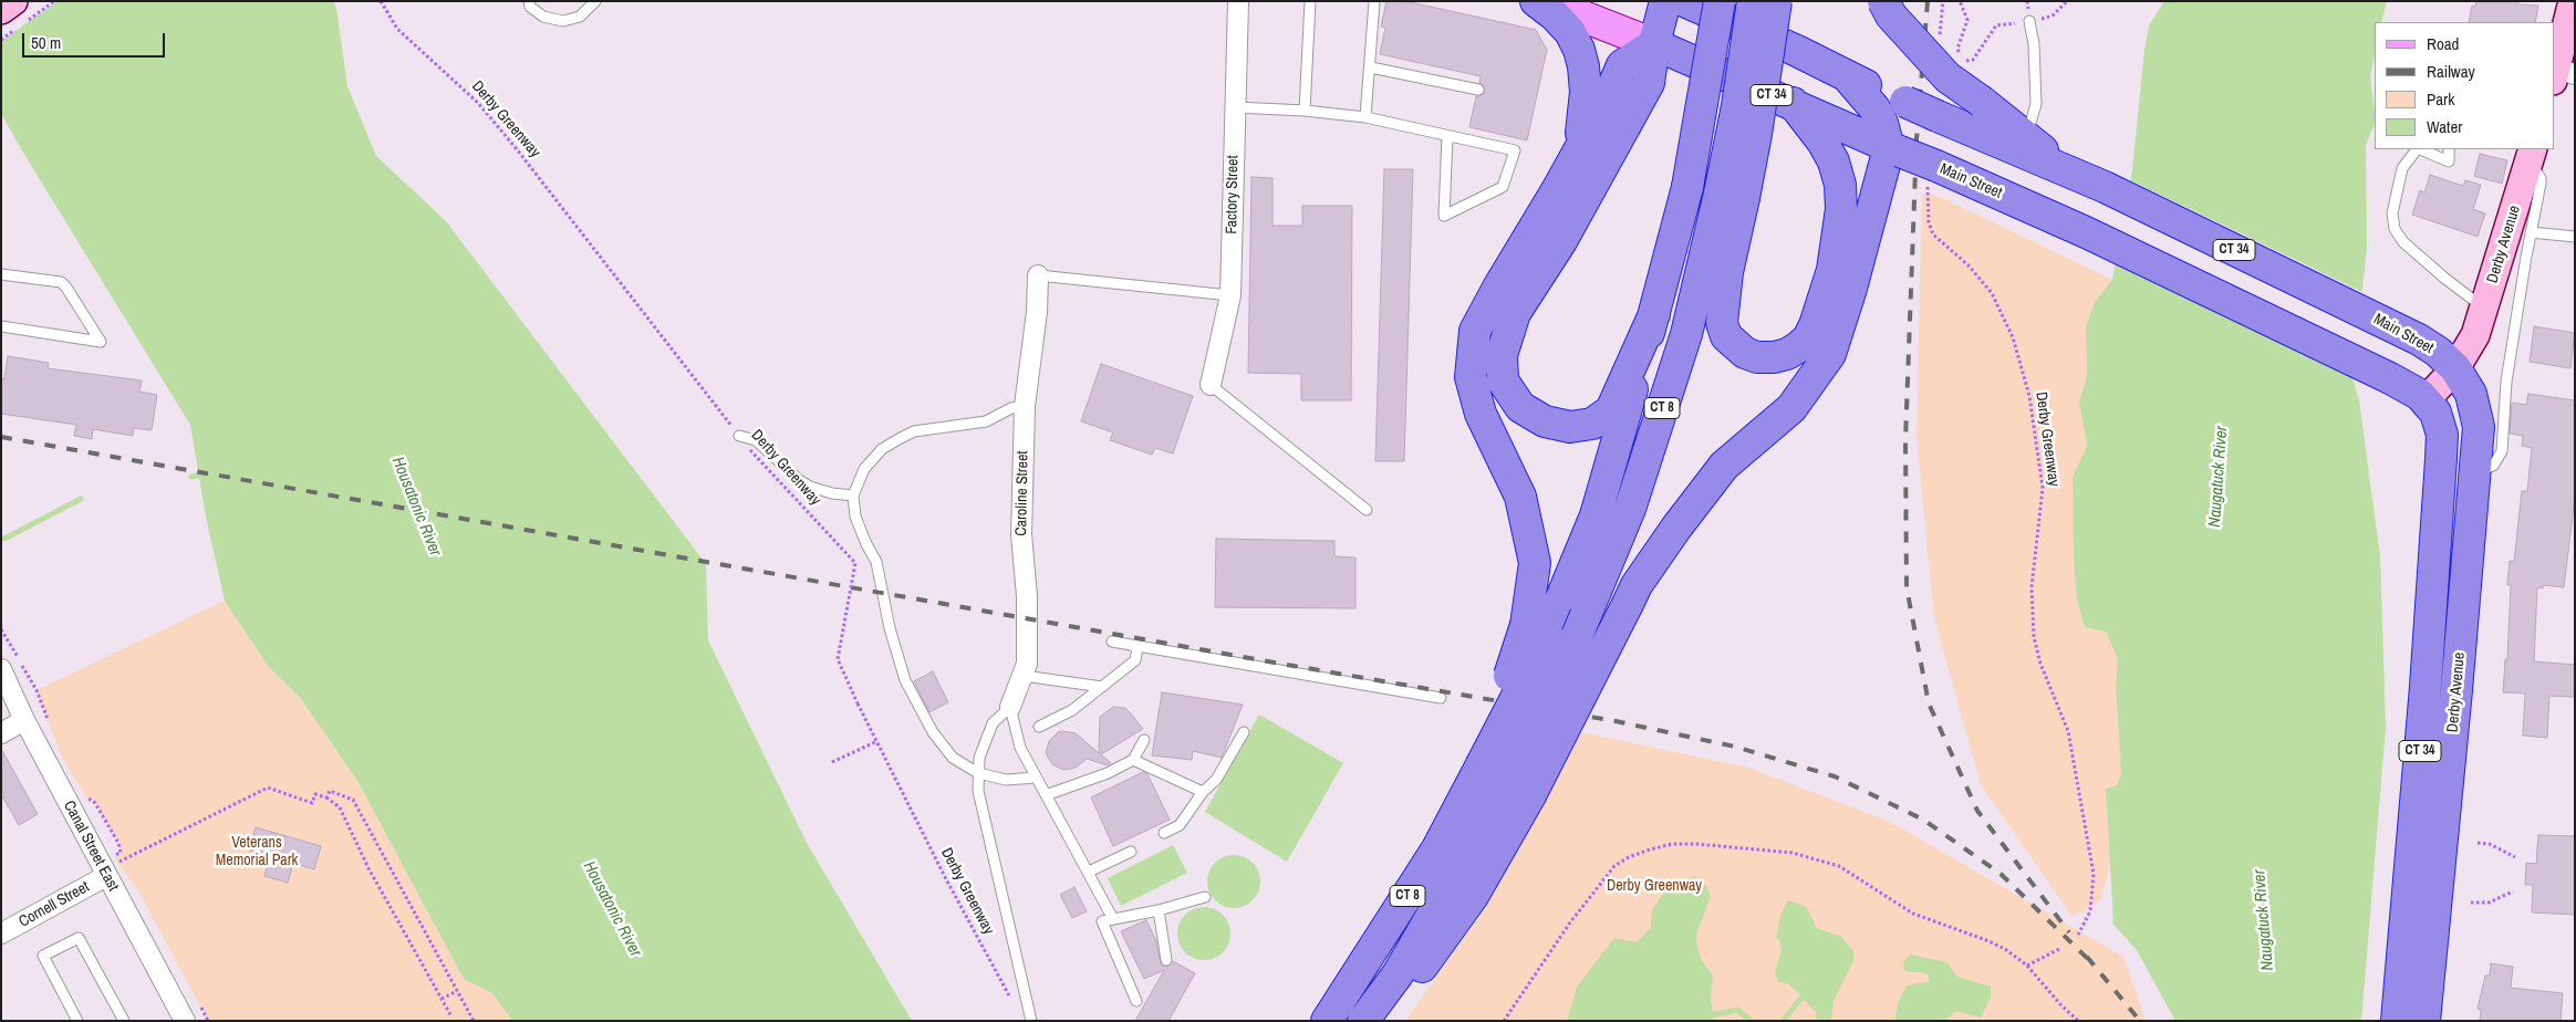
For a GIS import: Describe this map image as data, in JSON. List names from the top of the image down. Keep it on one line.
{"streets":{"highway":["CT 34","Main Street","Derby Avenue","CT 8"],"street":["Factory Street","Caroline Street","Canal Street East","Cornell Street"],"path":["Derby Greenway"]},"crossings":[["Derby Greenway","Main Street"],["Main Street","Derby Avenue"],["Canal Street East","Cornell Street"]],"water":["Naugatuck River","Housatonic River"],"parks":["Veterans Memorial Park","Derby Greenway"],"legend":["Road","Railway","Park","Water"],"scale_bar":"50 m"}
